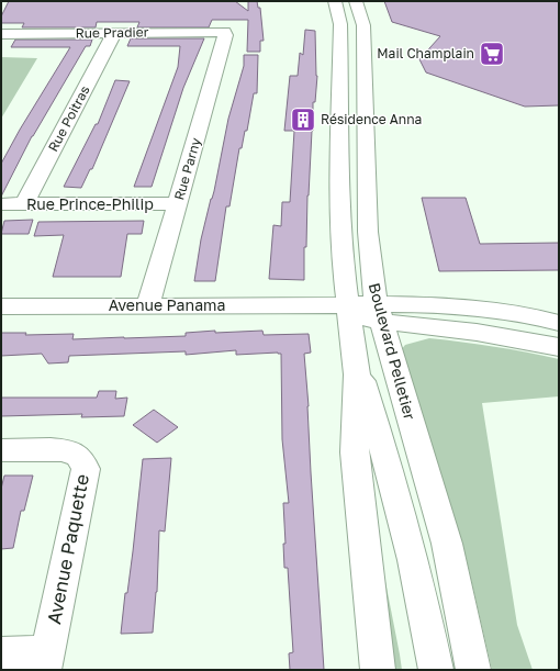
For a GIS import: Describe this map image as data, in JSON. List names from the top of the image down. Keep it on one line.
{"streets":{"street":["Rue Pradier","Rue Poitras","Rue Parny","Rue Prince-Philip","Avenue Panama","Boulevard Pelletier","Avenue Paquette"]},"crossings":[["Rue Pradier","Rue Poitras"],["Rue Pradier","Rue Parny"],["Rue Poitras","Rue Prince-Philip"],["Rue Parny","Rue Prince-Philip"],["Rue Parny","Avenue Panama"],["Avenue Panama","Boulevard Pelletier"]],"places":{"supermarket":["Mail Champlain"],"building":["Résidence Anna"]}}
